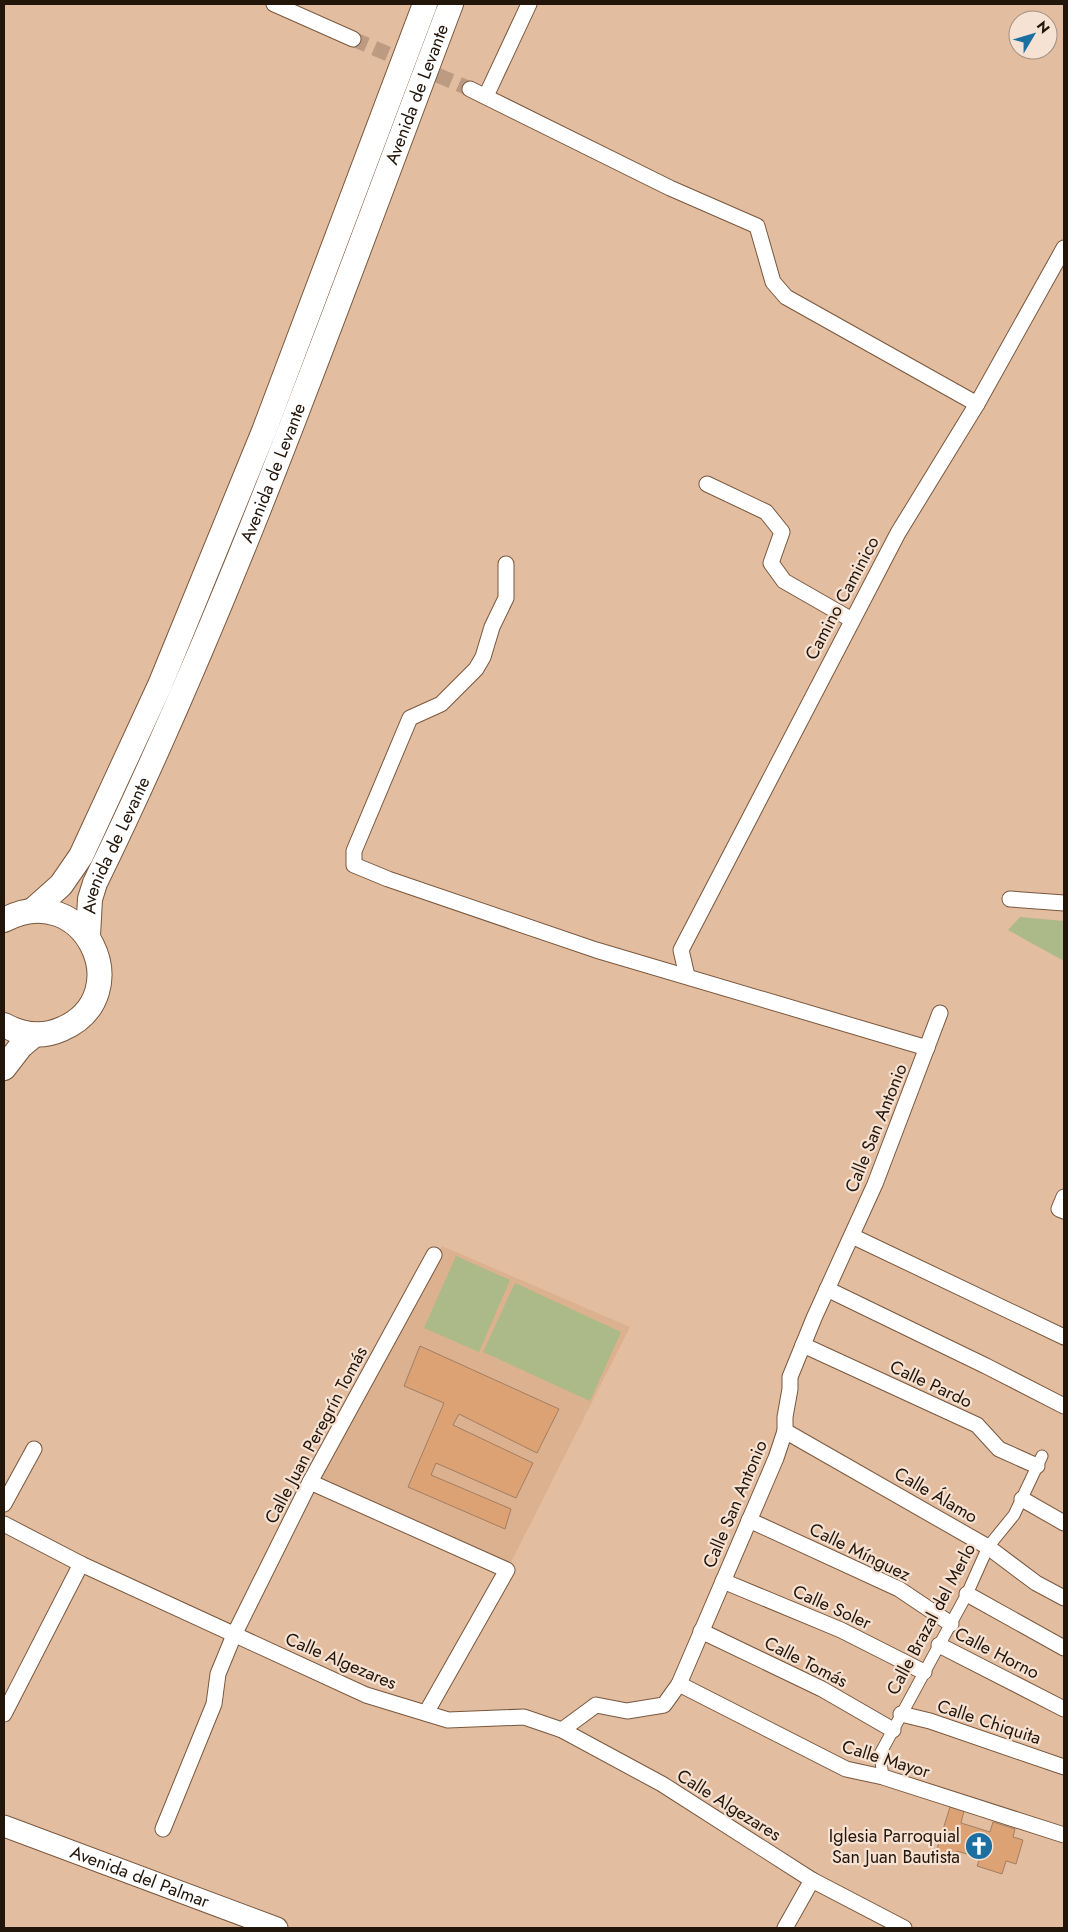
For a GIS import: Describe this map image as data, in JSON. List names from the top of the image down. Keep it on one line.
{"streets":{"main road":["Avenida de Levante","Avenida del Palmar"],"street":["Camino Caminico","Calle San Antonio","Calle Pardo","Calle Juan Peregrín Tomás","Calle Álamo","Calle Mínguez","Calle Soler","Calle Brazal del Merlo","Calle Horno","Calle Algezares","Calle Tomás","Calle Chiquita","Calle Mayor"]},"crossings":[["Calle San Antonio","Calle Pardo"],["Calle San Antonio","Calle Álamo"],["Calle San Antonio","Calle Mínguez"],["Calle San Antonio","Calle Soler"],["Calle San Antonio","Calle Algezares"],["Calle San Antonio","Calle Tomás"],["Calle San Antonio","Calle Mayor"],["Calle Pardo","Calle Brazal del Merlo"],["Calle Juan Peregrín Tomás","Calle Algezares"],["Calle Álamo","Calle Brazal del Merlo"],["Calle Mínguez","Calle Brazal del Merlo"],["Calle Soler","Calle Brazal del Merlo"],["Calle Brazal del Merlo","Calle Horno"],["Calle Brazal del Merlo","Calle Tomás"],["Calle Brazal del Merlo","Calle Chiquita"],["Calle Brazal del Merlo","Calle Mayor"]],"places":{"church":["Iglesia Parroquial San Juan Bautista"]},"north":"top right"}
